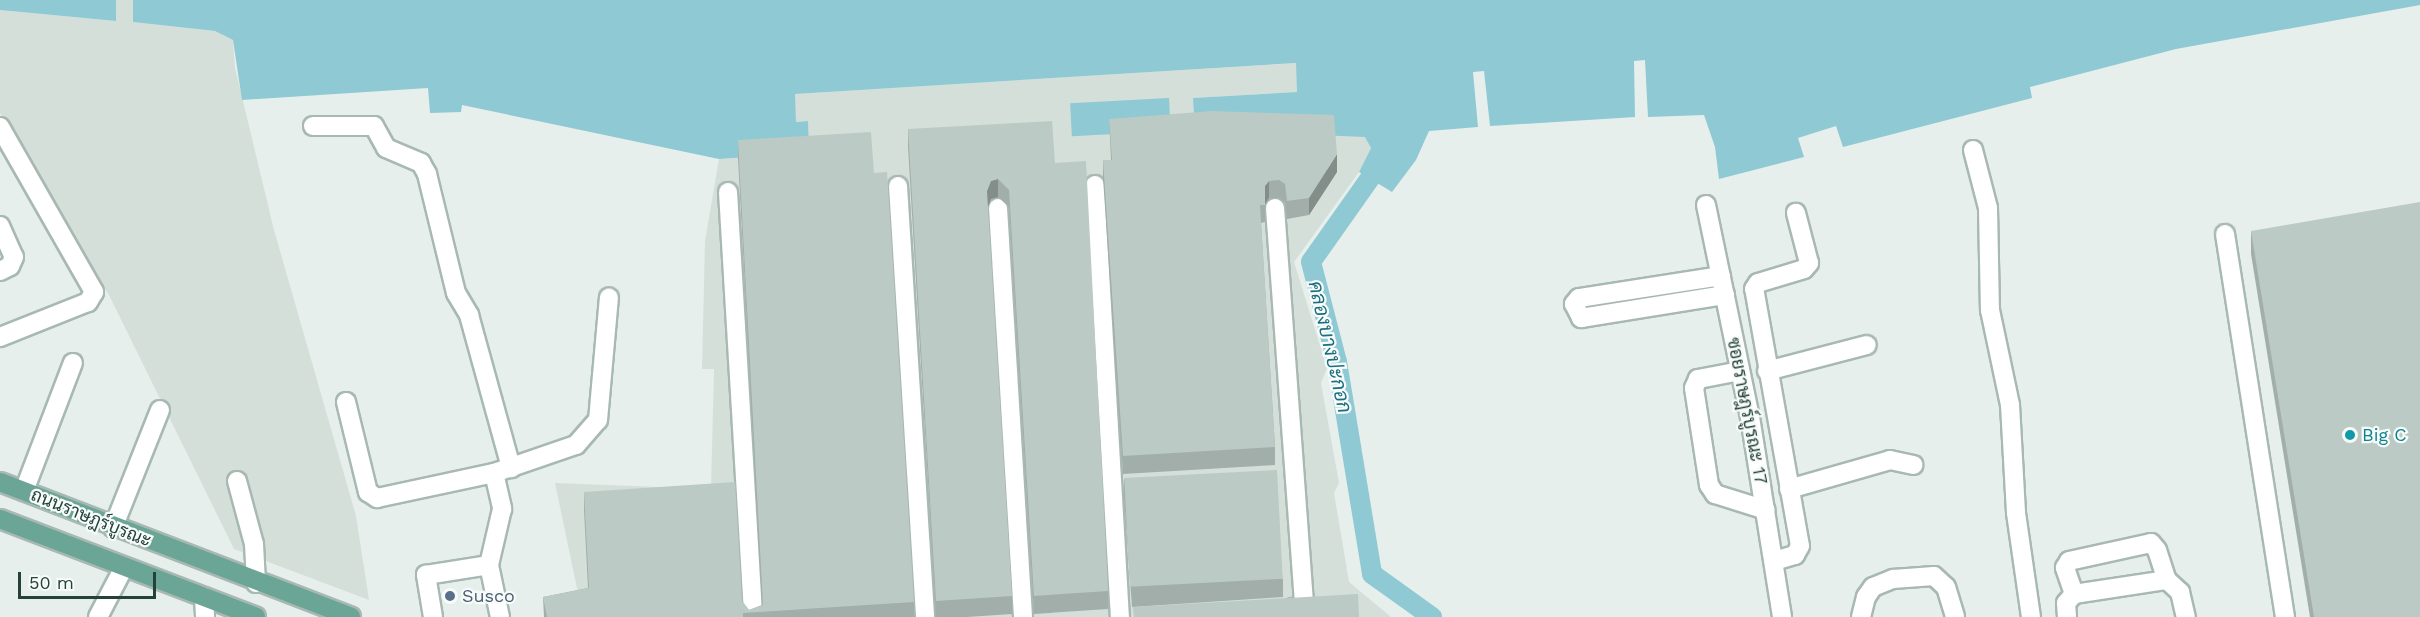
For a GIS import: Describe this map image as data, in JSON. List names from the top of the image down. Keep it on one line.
{"streets":{"main road":["ถนนราษฎร์บูรณะ"],"street":["ซอยราษฎร์บูรณะ 17"]},"water":["คลองบางปะกอก"],"places":["Big C","Susco"],"scale_bar":"50 m"}
